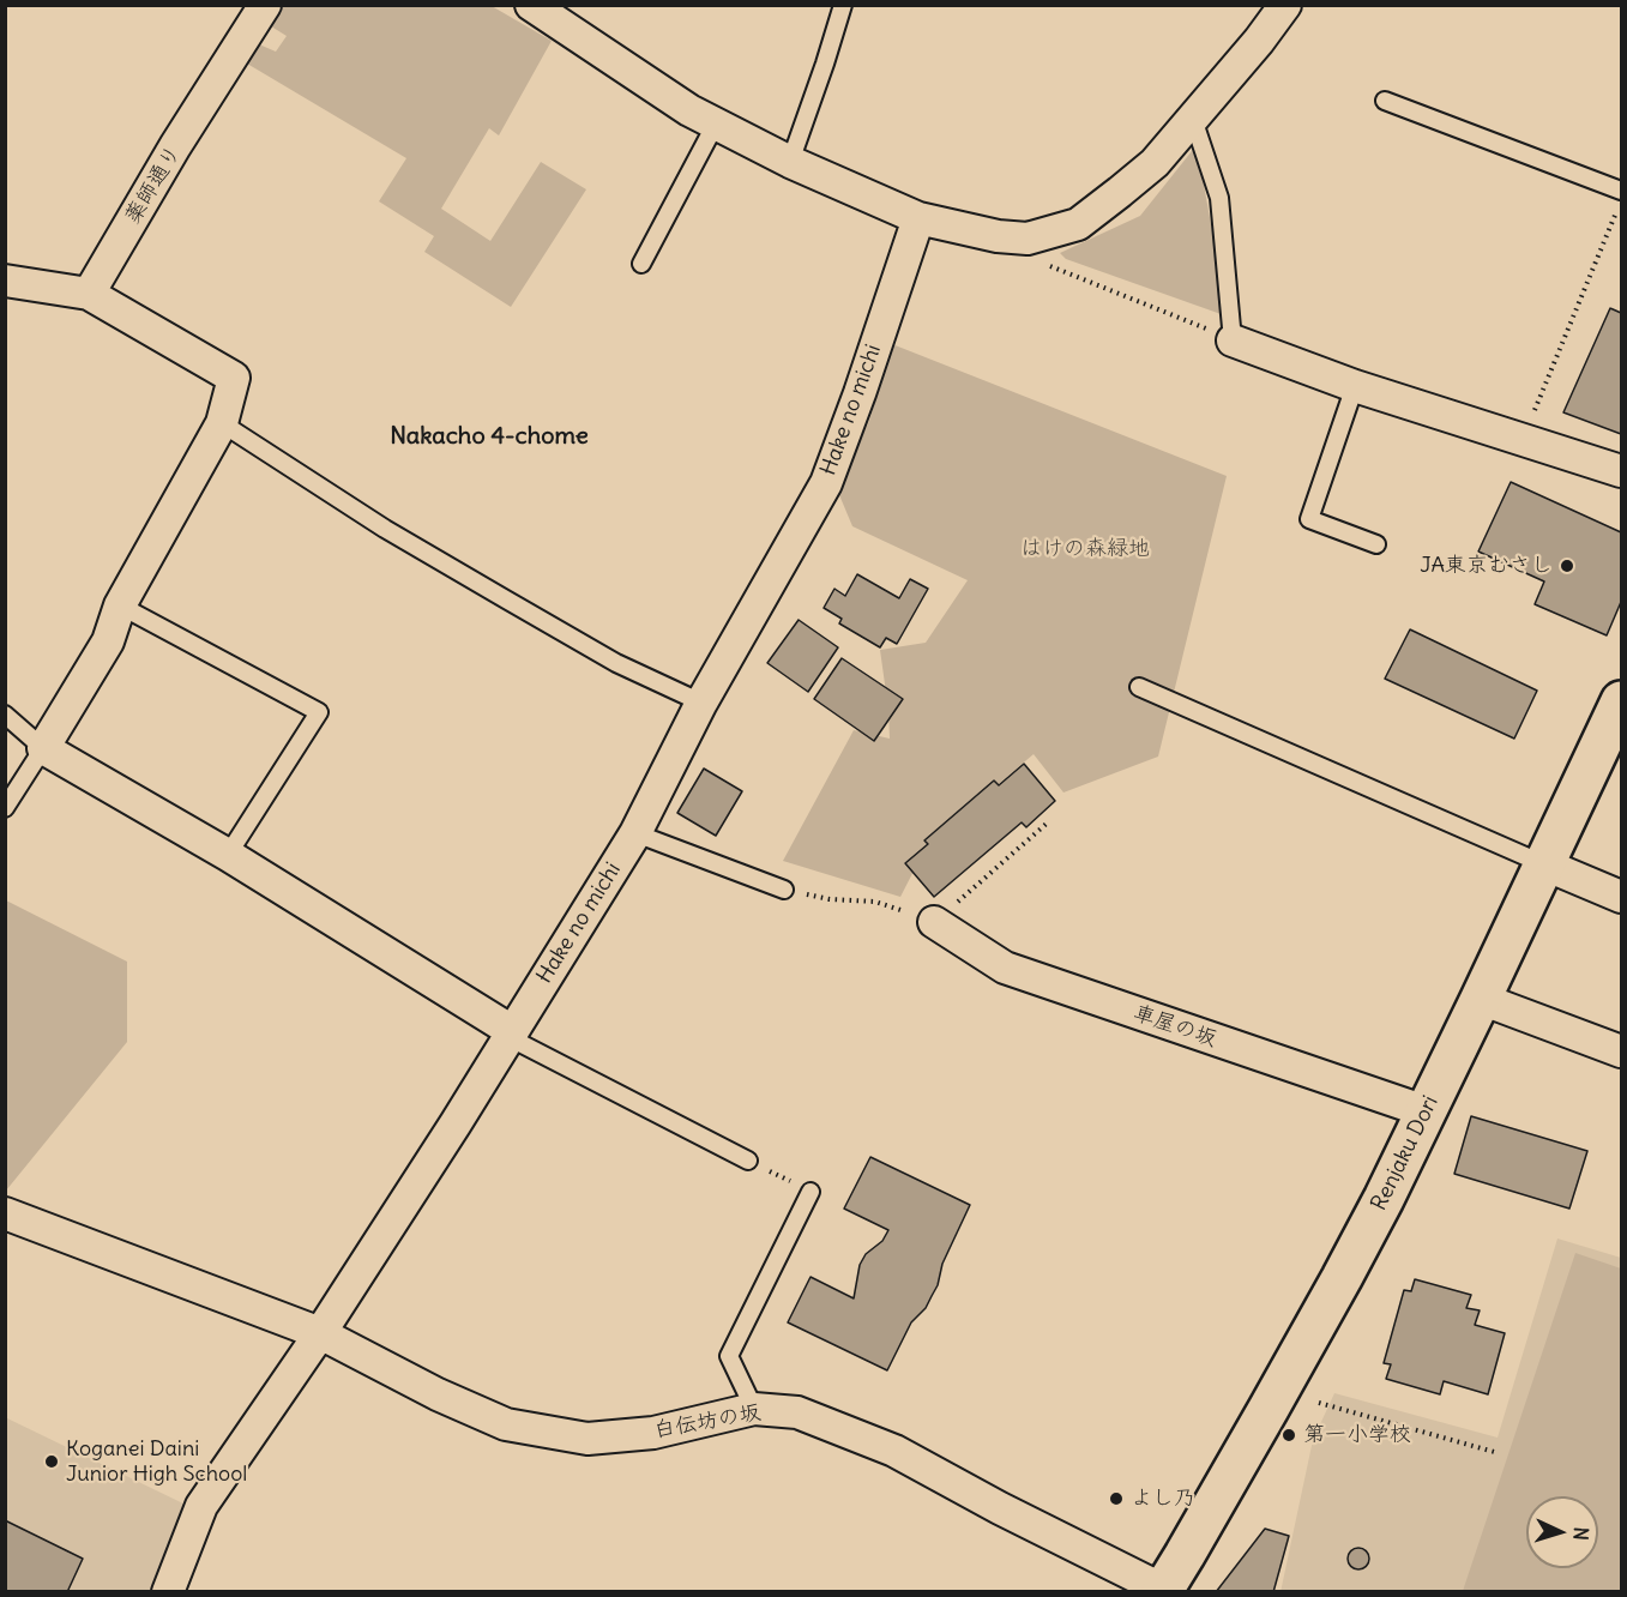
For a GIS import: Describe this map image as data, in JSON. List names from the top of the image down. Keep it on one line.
{"streets":{"main road":["Renjaku Dori"],"street":["薬師通り","Hake no michi","車屋の坂","白伝坊の坂"]},"crossings":[["Hake no michi","白伝坊の坂"],["車屋の坂","Renjaku Dori"],["Renjaku Dori","白伝坊の坂"]],"districts":["Nakacho 4-chome"],"parks":["はけの森緑地"],"places":["JA東京むさし","第一小学校","Koganei Daini Junior High School","よし乃"],"north":"right"}
